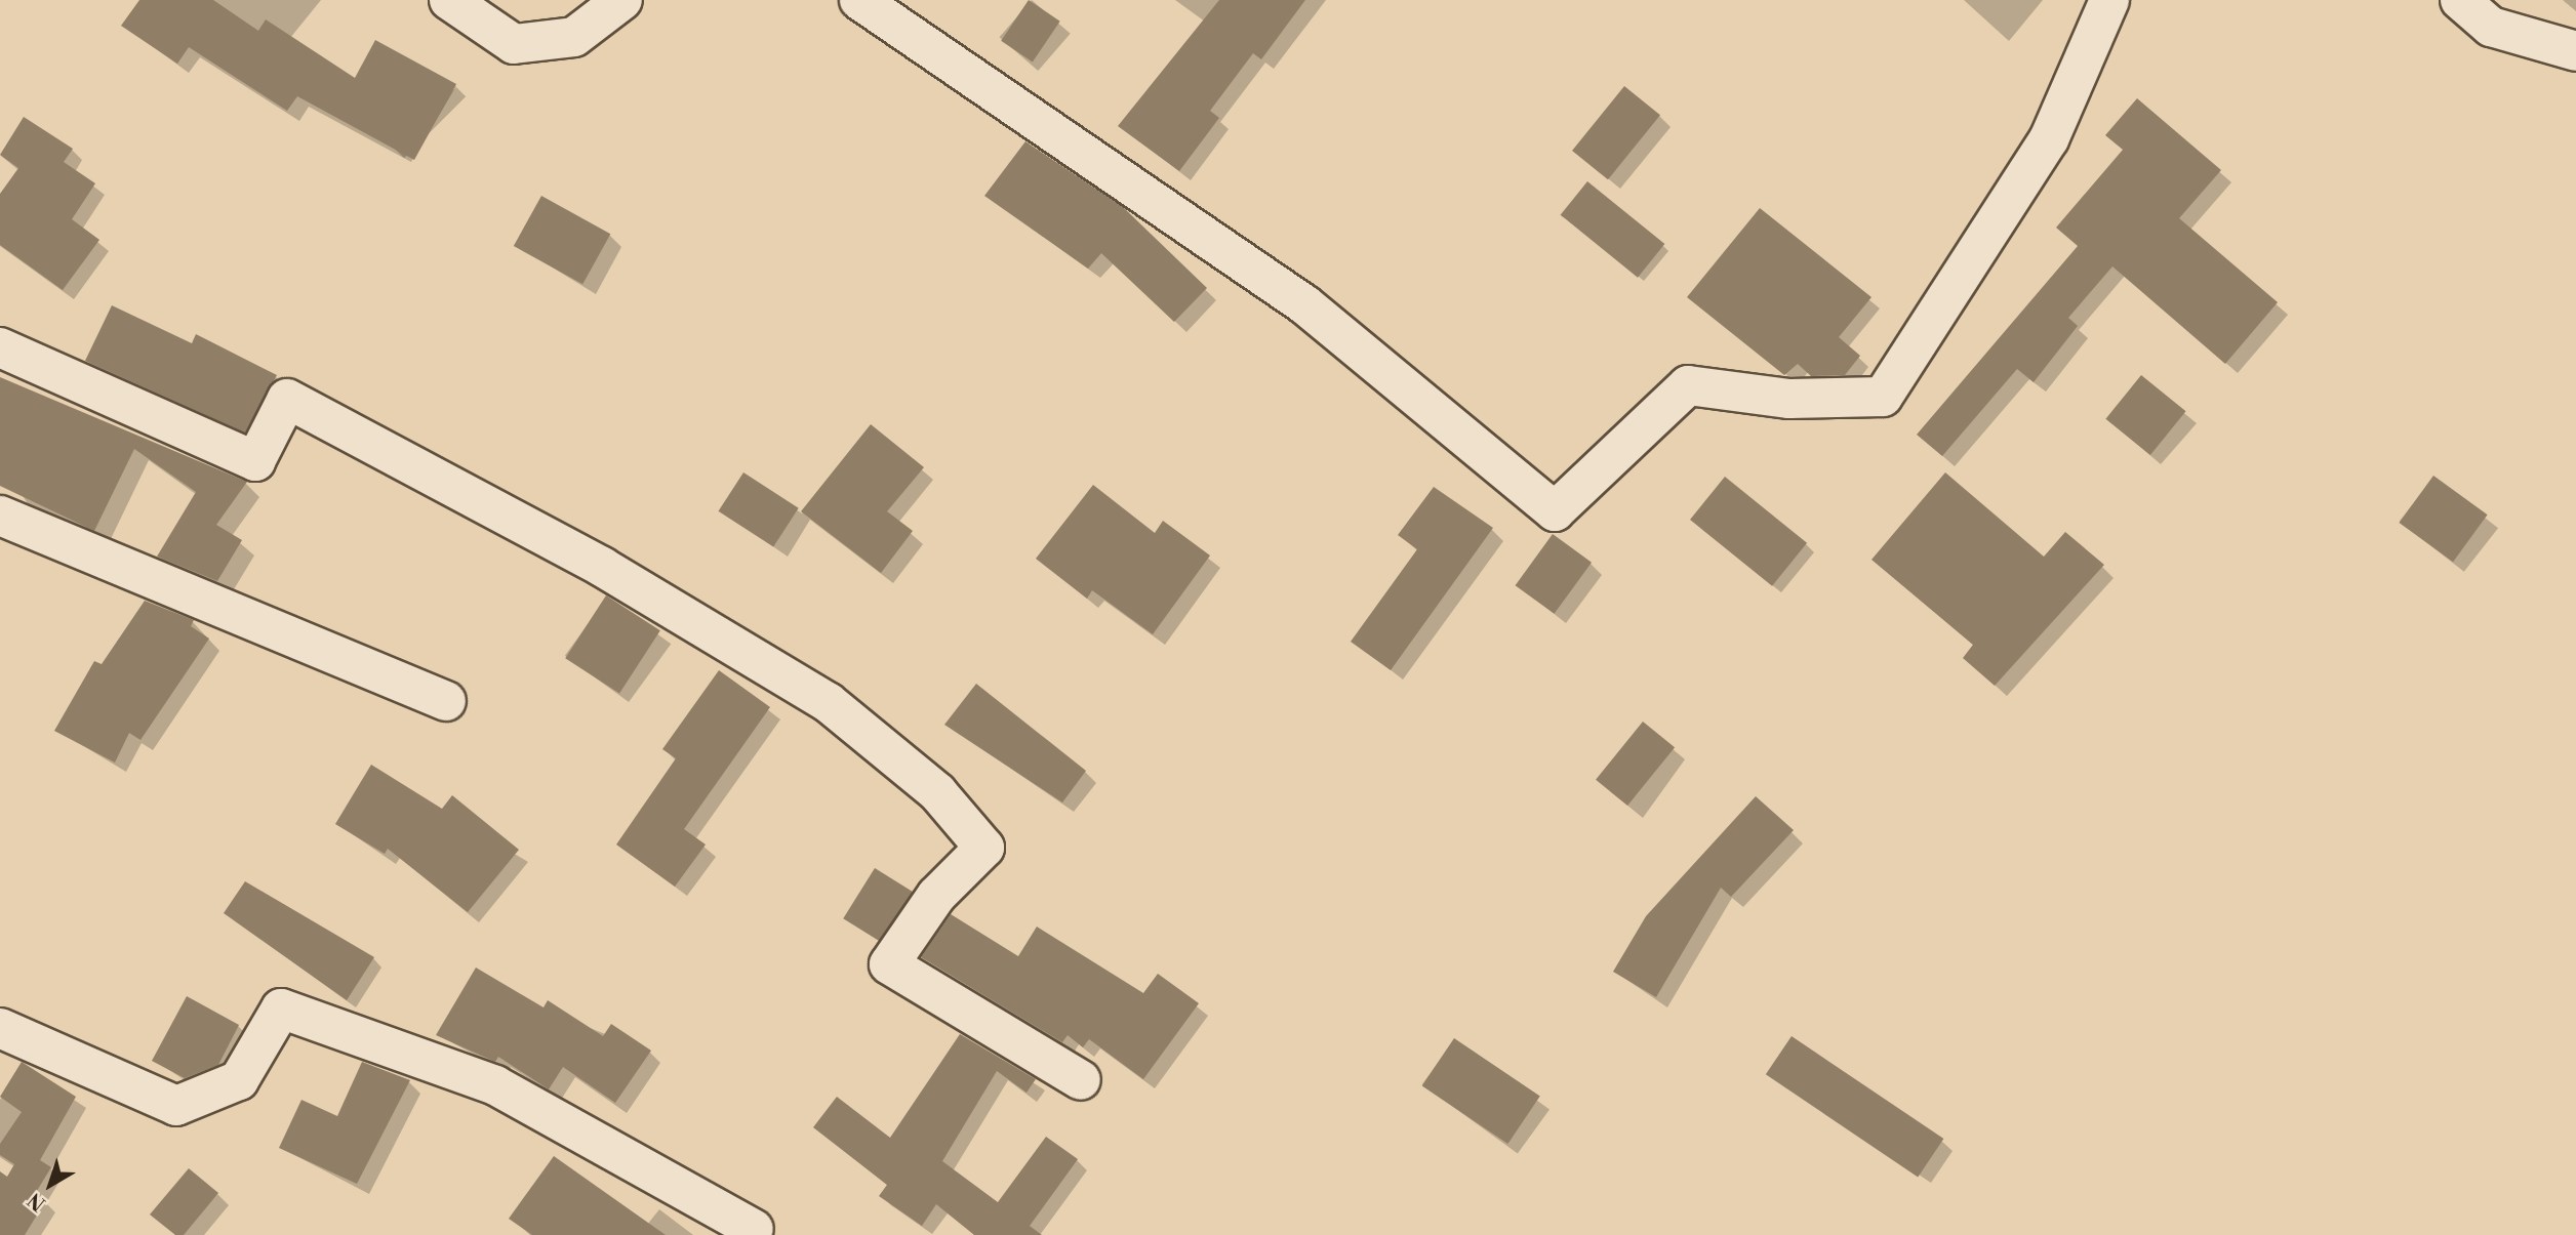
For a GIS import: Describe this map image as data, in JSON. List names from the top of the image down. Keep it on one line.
{"north":"bottom left"}
